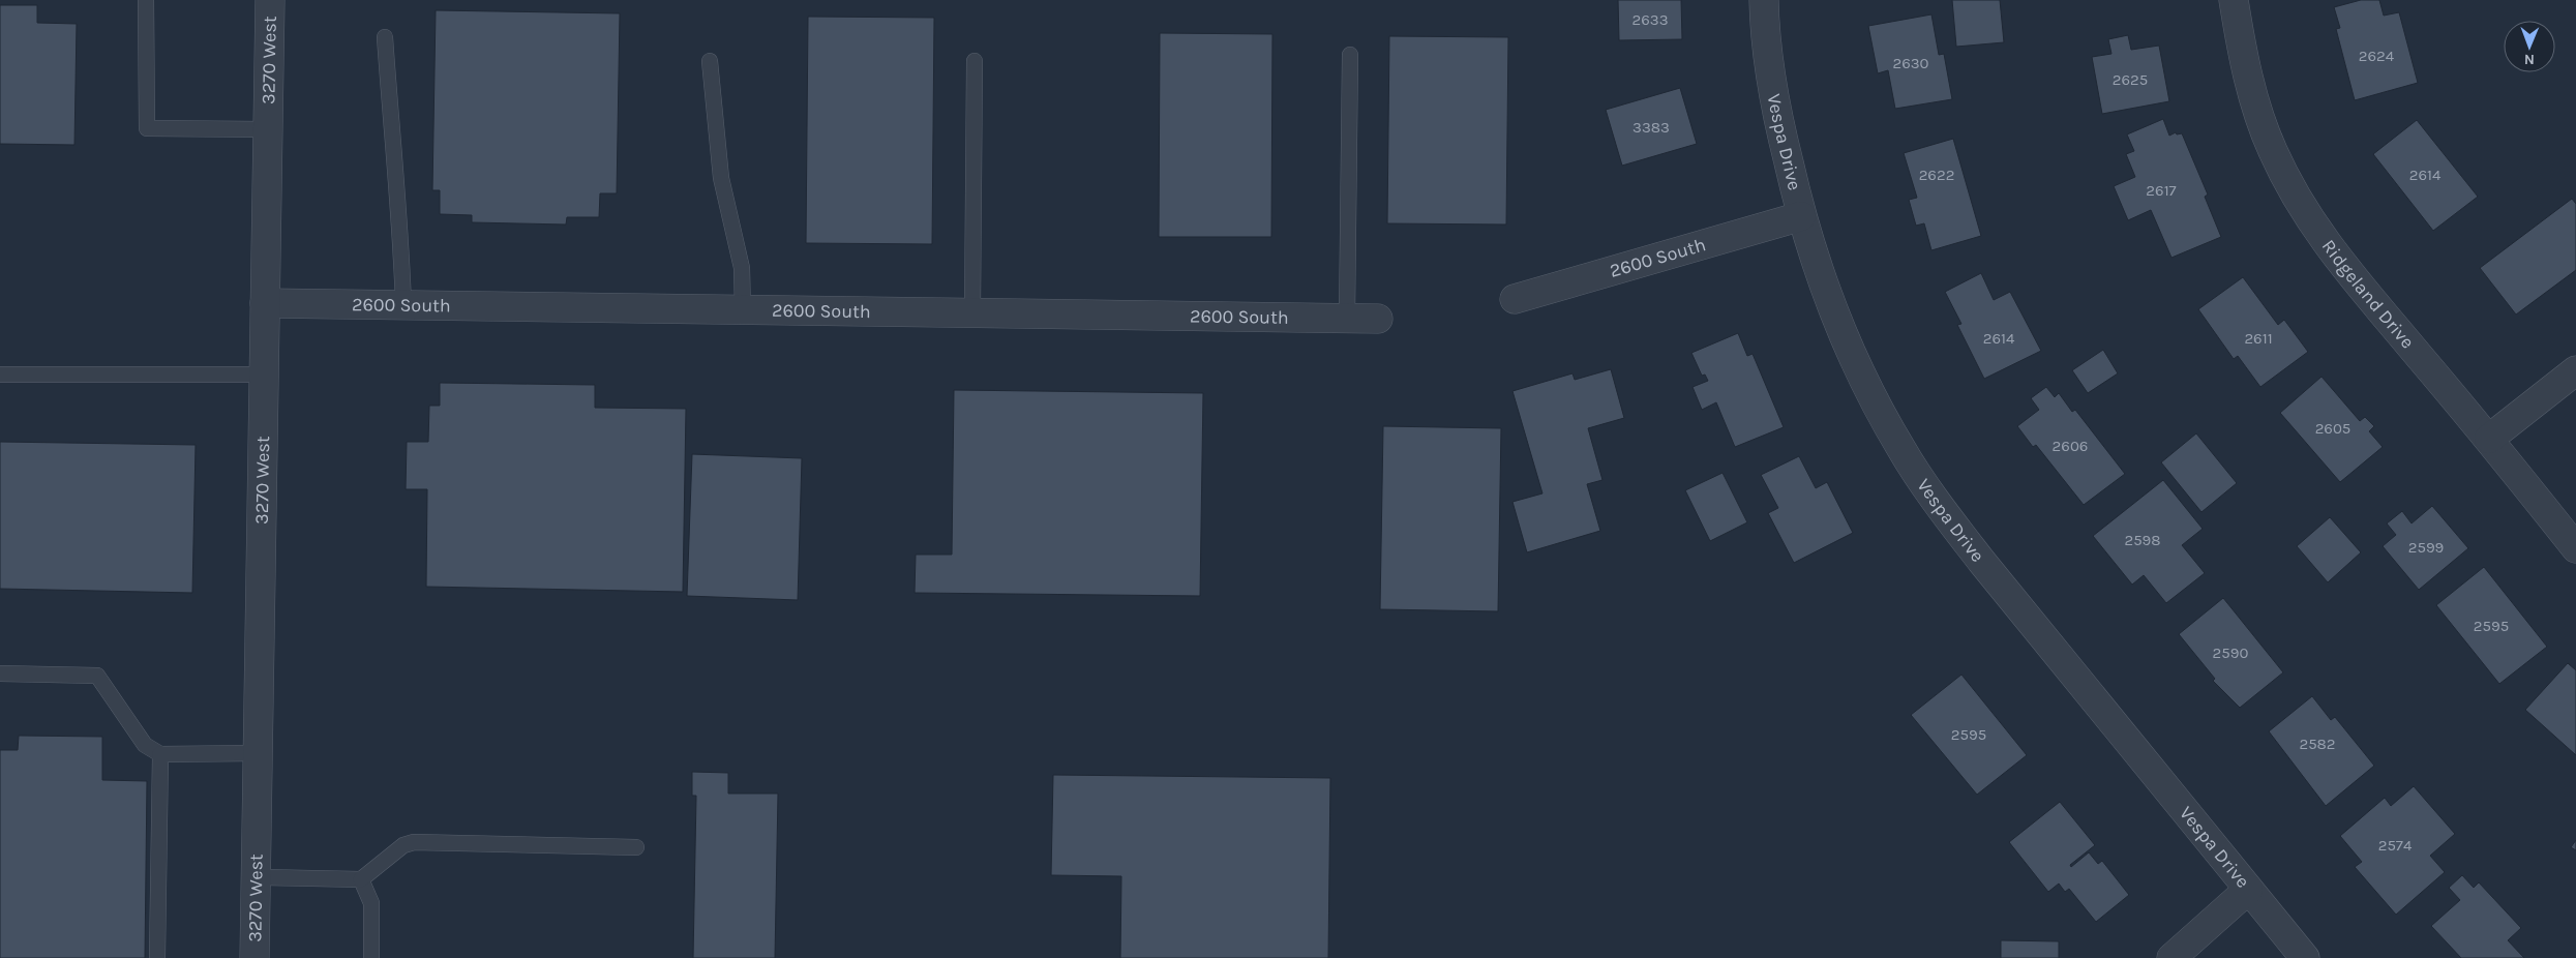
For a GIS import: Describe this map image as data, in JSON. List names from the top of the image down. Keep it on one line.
{"streets":{"street":["3270 West","Vespa Drive","2600 South","Ridgeland Drive"]},"crossings":[["3270 West","2600 South"],["Vespa Drive","2600 South"]],"house_numbers":["2633","2624","2630","2625","3383","2622","2614","2617","2614","2611","2605","2606","2598","2599","2595","2590","2595","2582","2574"],"north":"bottom"}
